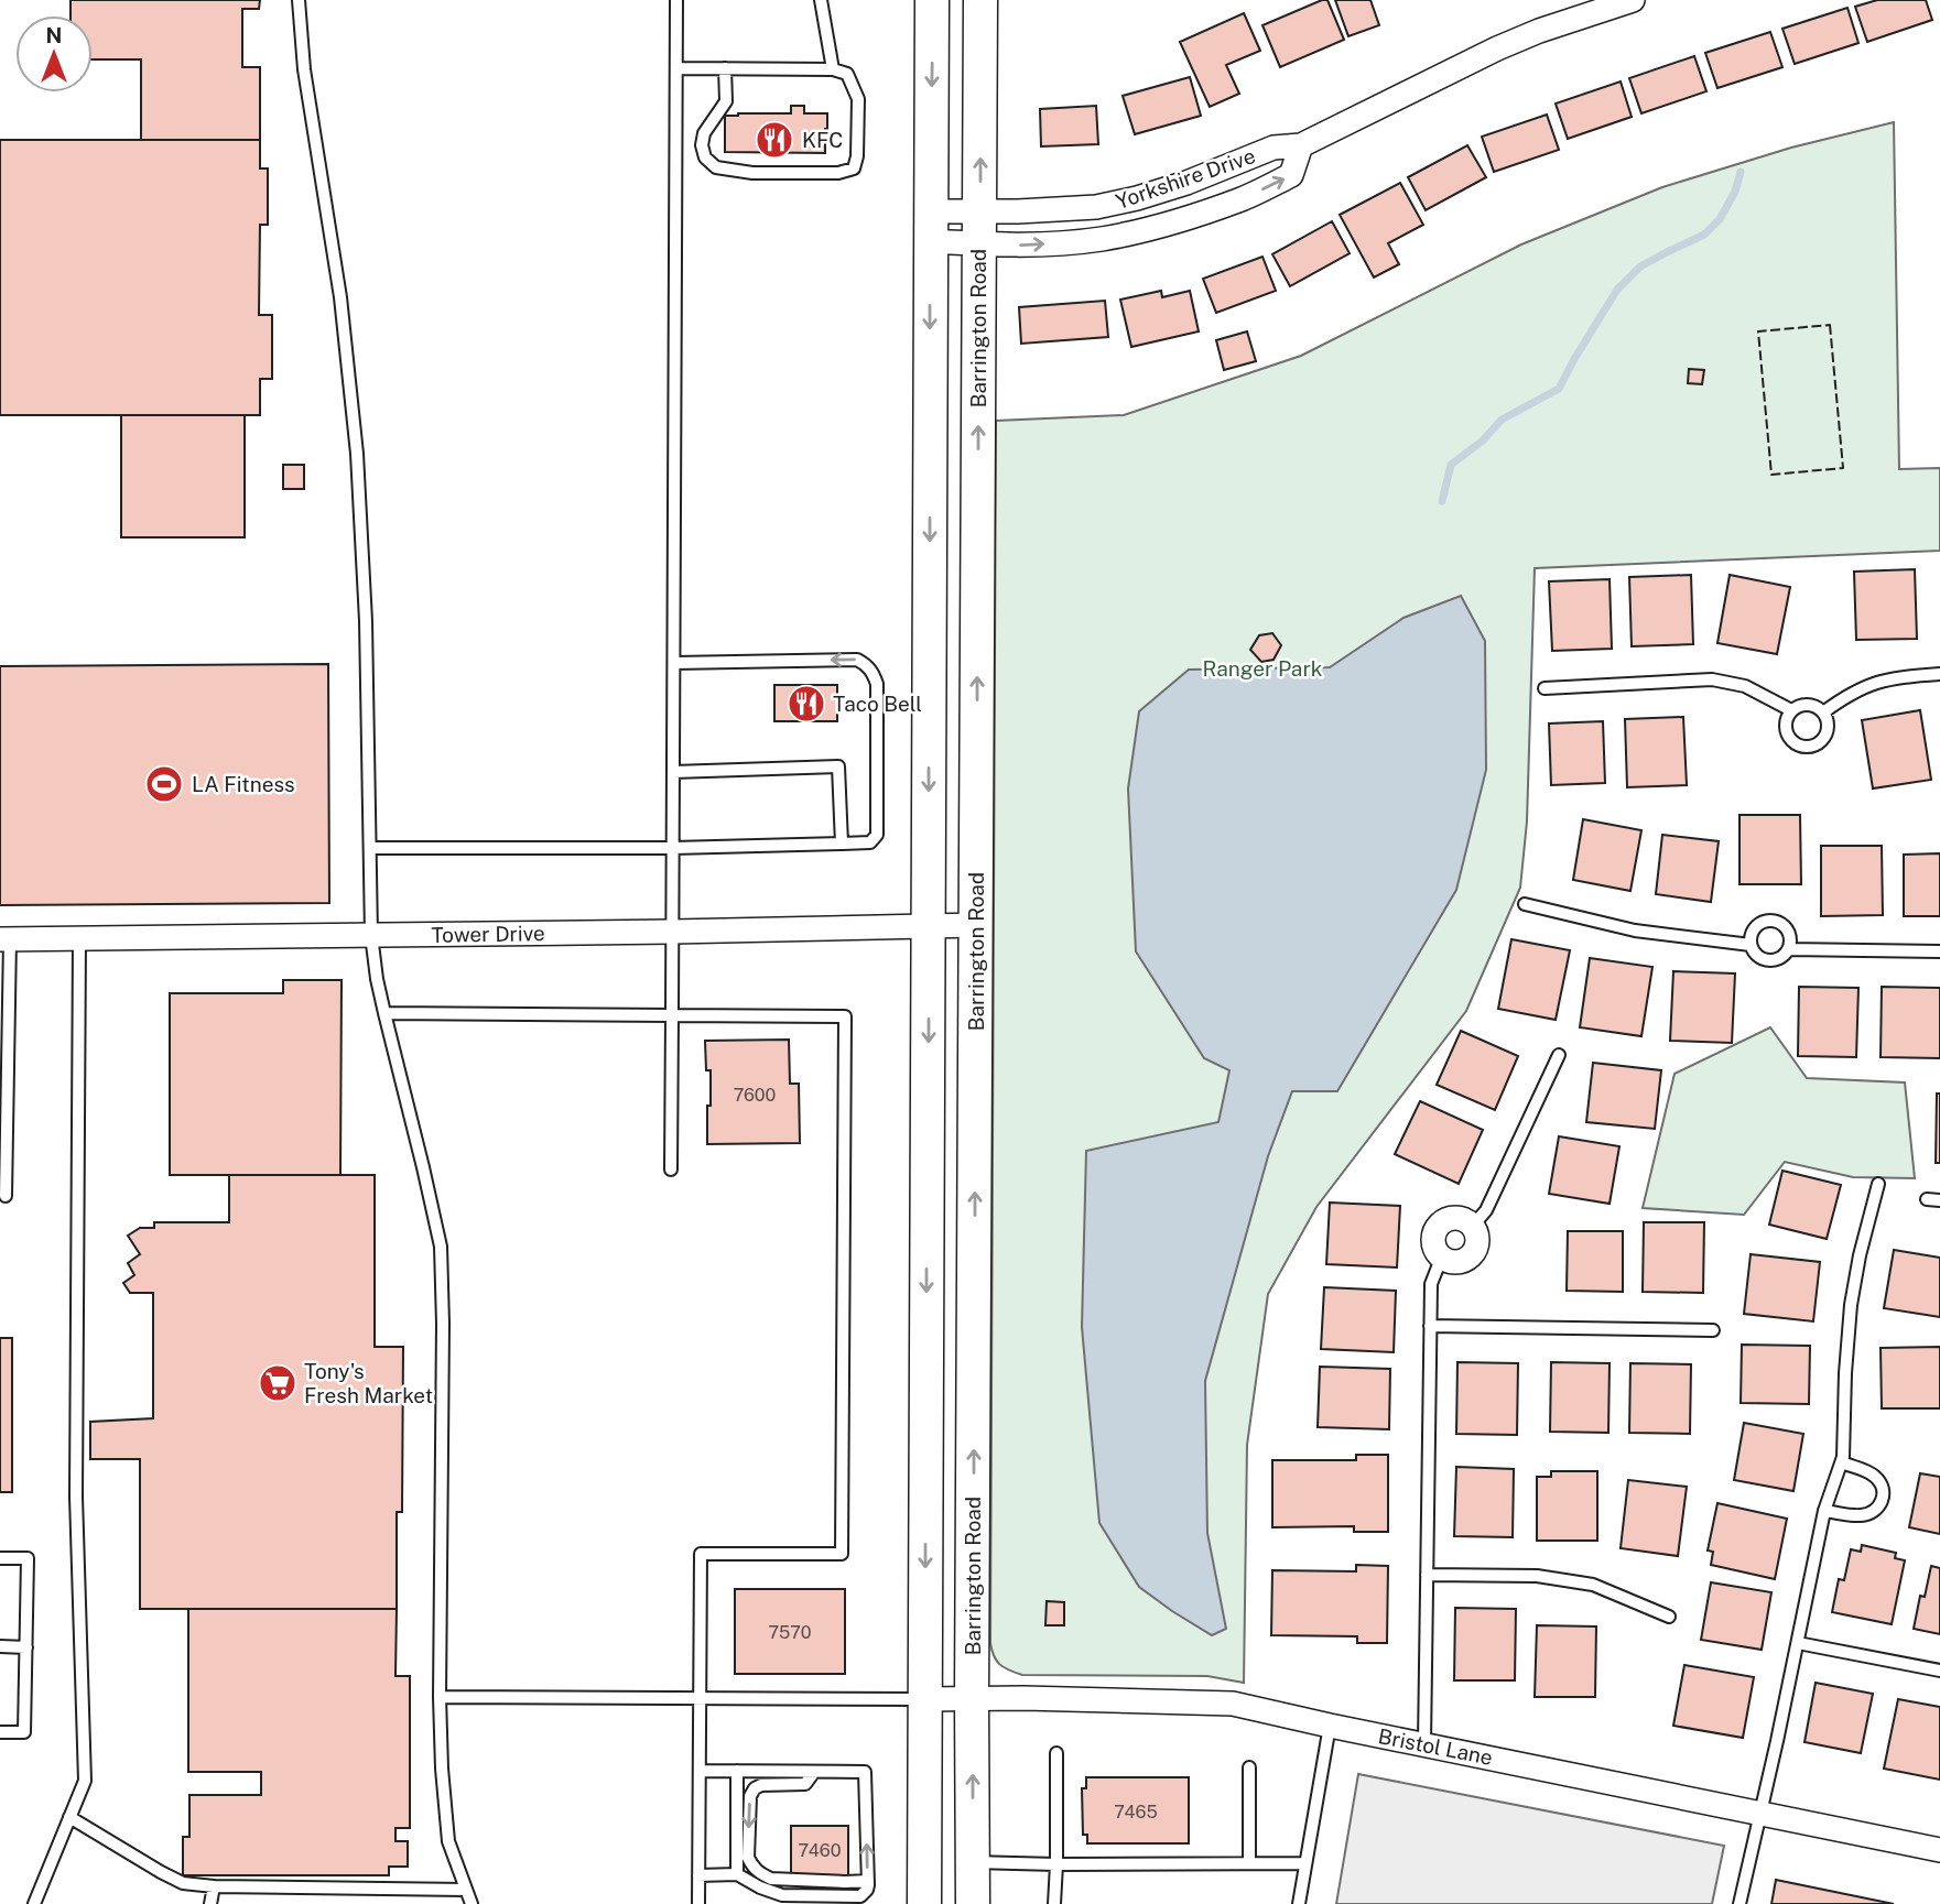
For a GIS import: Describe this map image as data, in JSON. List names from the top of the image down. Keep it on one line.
{"streets":{"main road":["Barrington Road"],"street":["Yorkshire Drive","Tower Drive","Bristol Lane"]},"crossings":[["Yorkshire Drive","Barrington Road"],["Barrington Road","Tower Drive"],["Barrington Road","Bristol Lane"]],"parks":["Ranger Park"],"places":{"restaurant":["KFC","Taco Bell"],"sports":["LA Fitness"],"supermarket":["Tony's Fresh Market"]},"house_numbers":["7600","7570","7465","7460"],"north":"top"}
